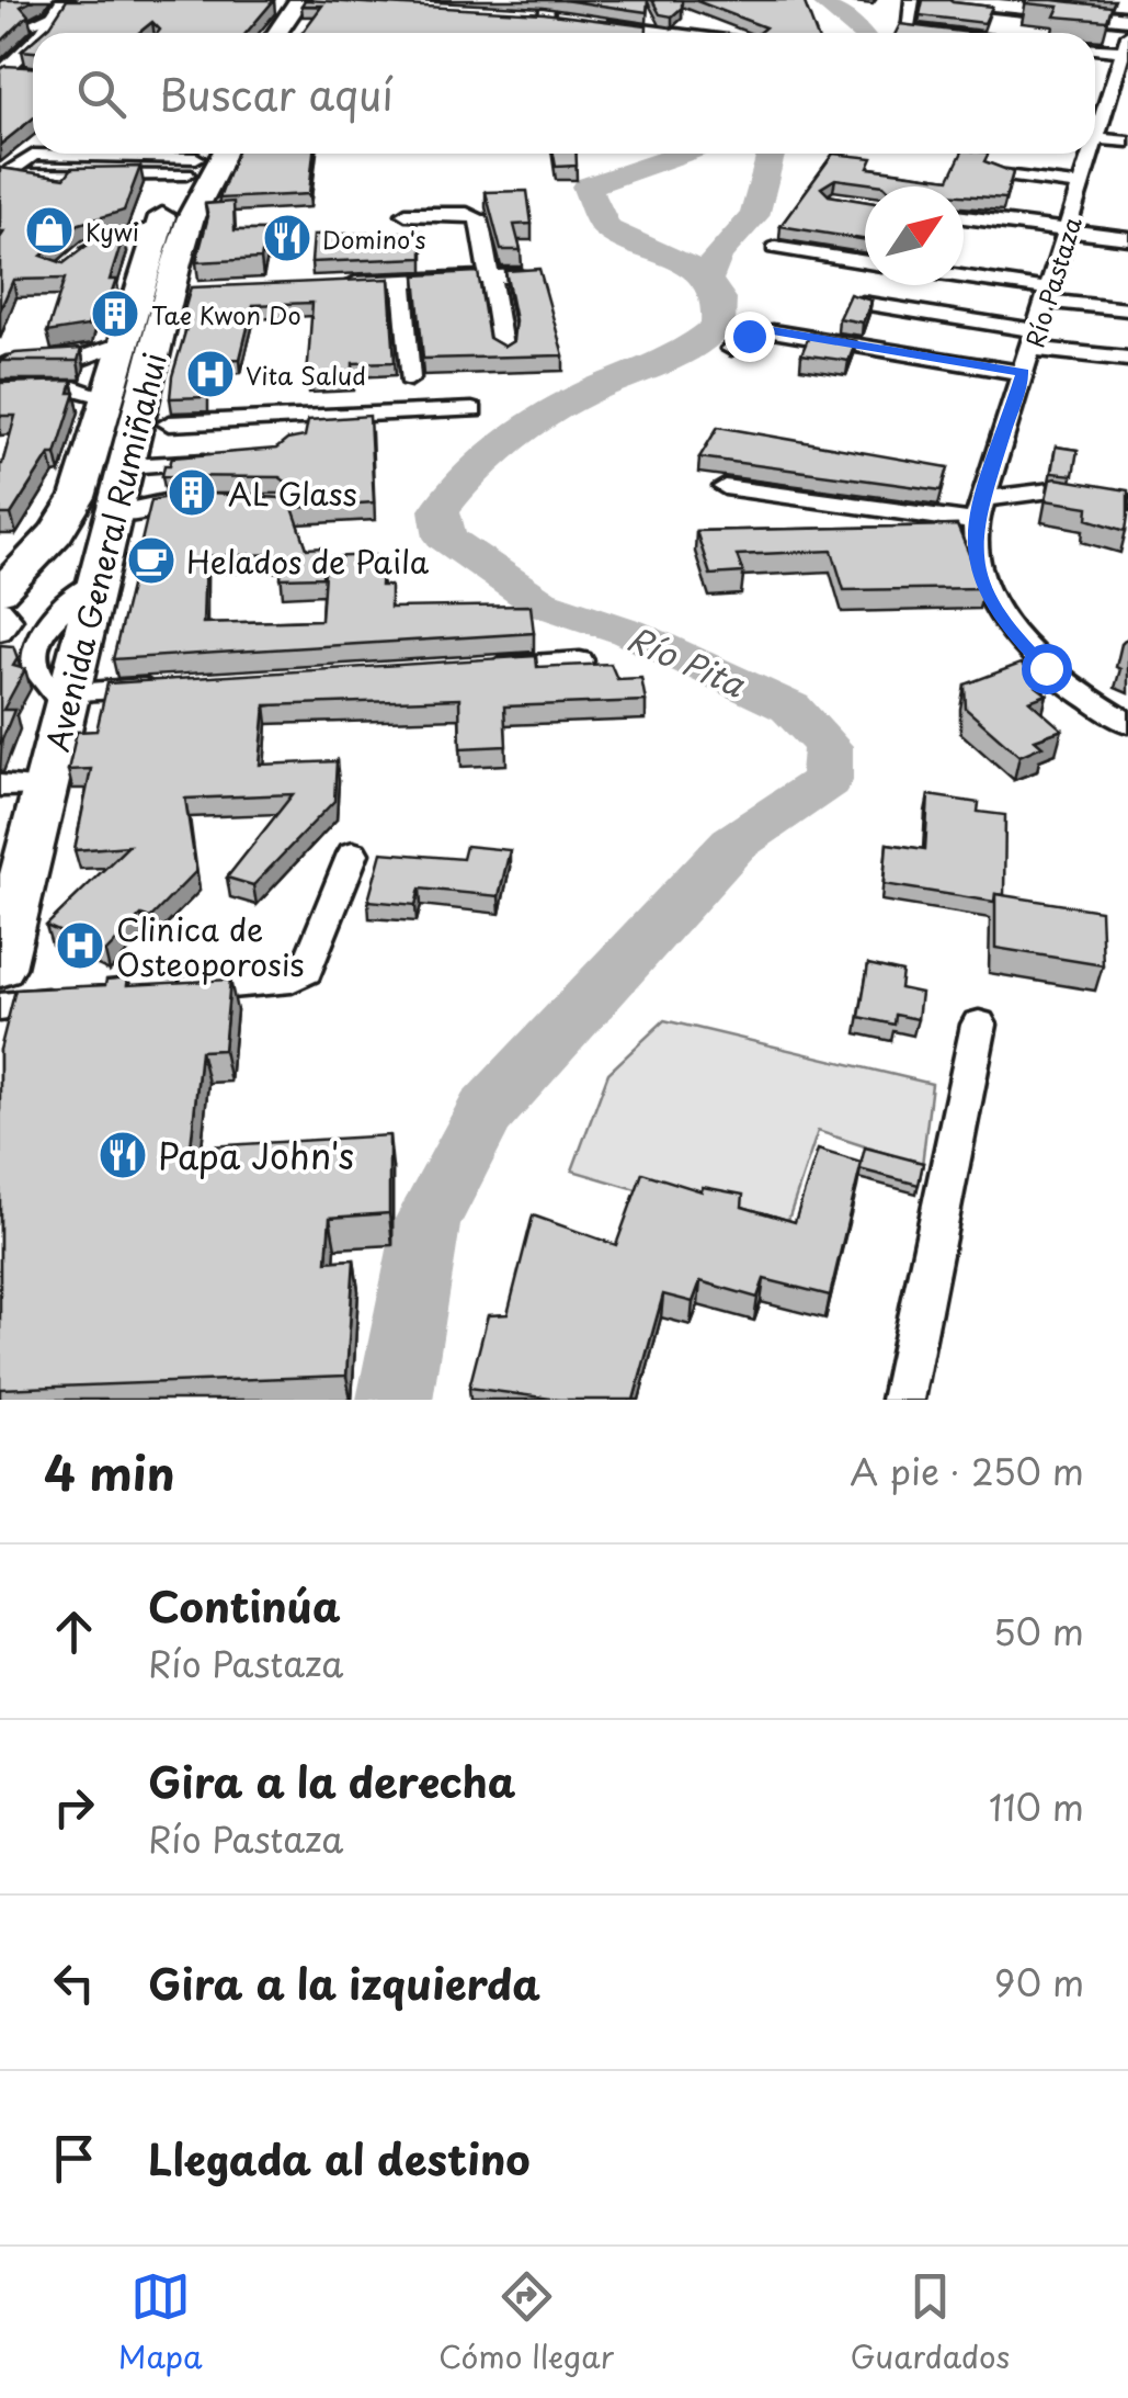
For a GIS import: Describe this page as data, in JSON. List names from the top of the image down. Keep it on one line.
{"streets":{"highway":["Avenida General Rumiñahui"],"street":["Río Pastaza"]},"water":["Río Pita"],"places":{"shop":["Kywi"],"restaurant":["Domino's","Papa John's"],"building":["Tae Kwon Do","AL Glass"],"hospital":["Vita Salud","Clinica de Osteoporosis"],"cafe":["Helados de Paila"]},"north":"top right","page":{"search":"Buscar aquí","heading":["4 min","A pie · 250 m"],"list":[["Continúa","Río Pastaza","50 m"],["Gira a la derecha","Río Pastaza","110 m"],["Gira a la izquierda","90 m"],"Llegada al destino"],"nav":["Mapa","Cómo llegar","Guardados"]}}
